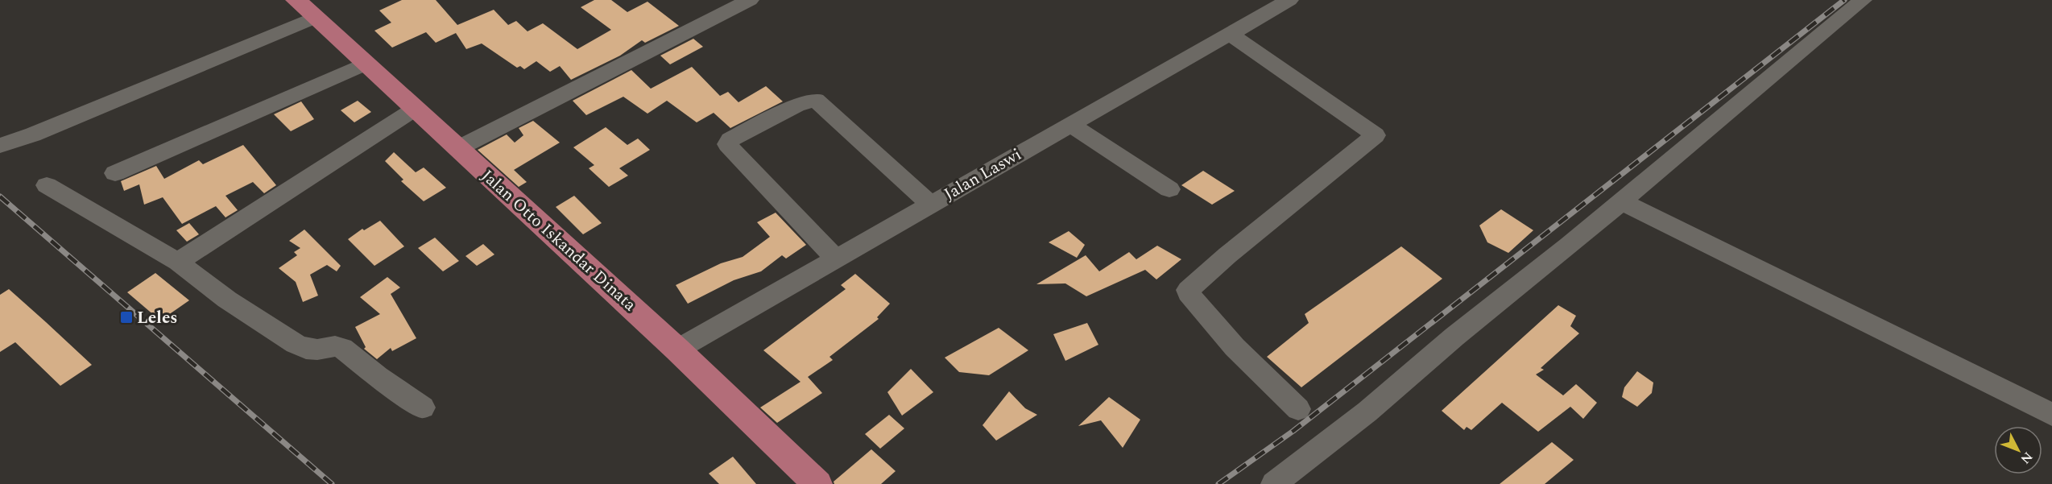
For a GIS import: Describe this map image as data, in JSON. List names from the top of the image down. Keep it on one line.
{"streets":{"main road":["Jalan Otto Iskandar Dinata"],"street":["Jalan Laswi"]},"crossings":[["Jalan Laswi","Jalan Otto Iskandar Dinata"]],"places":{"transit":["Leles"]},"north":"bottom right"}
